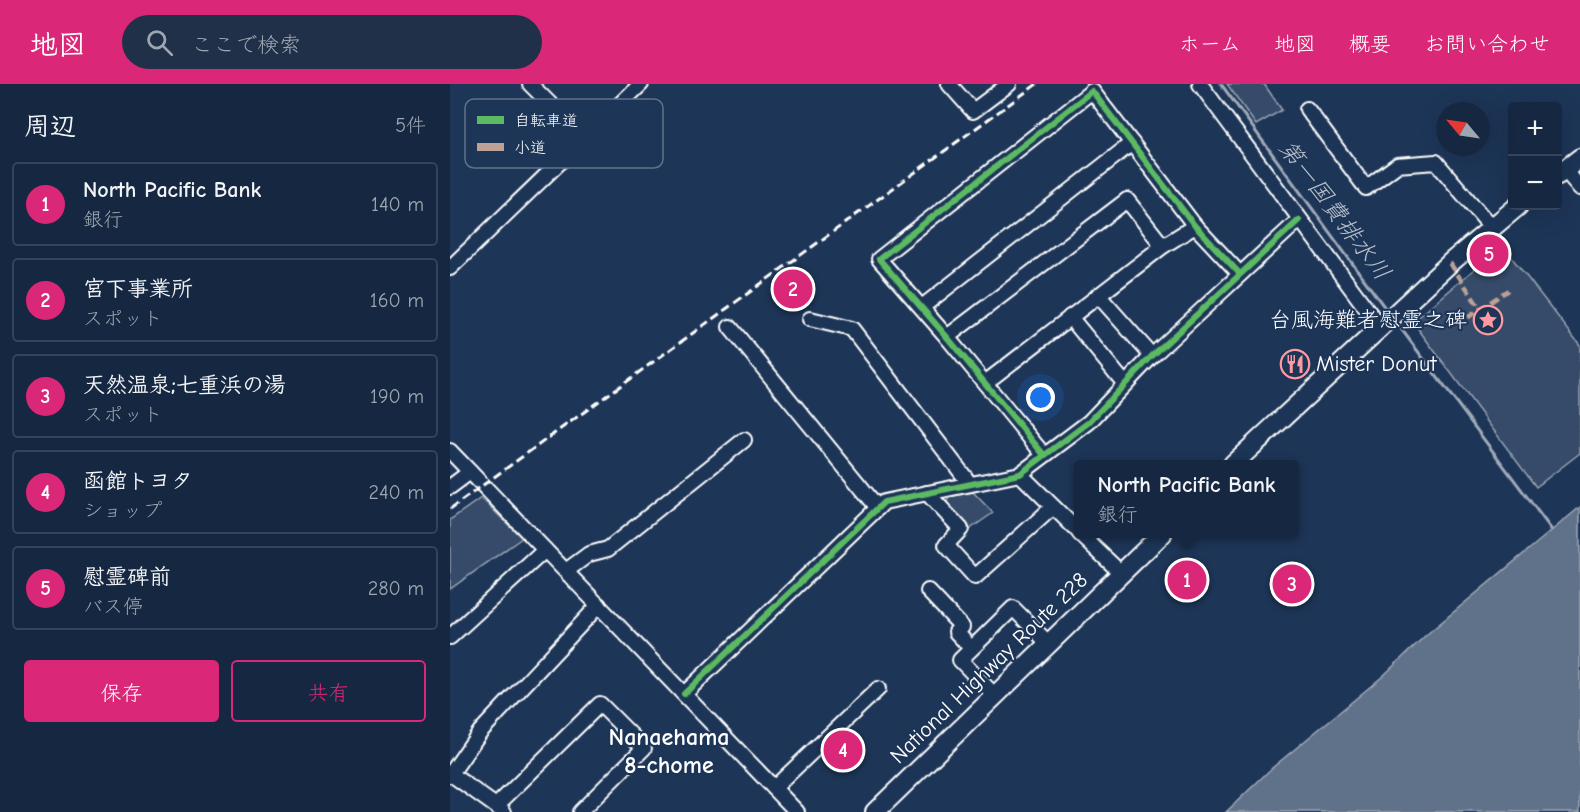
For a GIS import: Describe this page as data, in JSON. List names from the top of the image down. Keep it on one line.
{"streets":{"highway":["National Highway Route 228"]},"districts":["Nanaehama 8-chome"],"water":["第一国費排水川"],"places":{"place":["台風海難者慰霊之碑"],"restaurant":["Mister Donut"]},"legend":["自転車道","小道"],"north":"top left","page":{"header":"地図","search":"ここで検索","nav":["ホーム","地図","概要","お問い合わせ"],"heading":["周辺","5件"],"map_buttons":["+","−"],"list":[{"mark":"1","name":"North Pacific Bank","note":"銀行","value":"140 m"},{"mark":"2","name":"宮下事業所","note":"スポット","value":"160 m"},{"mark":"3","name":"天然温泉;七重浜の湯","note":"スポット","value":"190 m"},{"mark":"4","name":"函館トヨタ","note":"ショップ","value":"240 m"},{"mark":"5","name":"慰霊碑前","note":"バス停","value":"280 m"}],"pins":["5","2","1","3","4"],"popup":["North Pacific Bank","銀行"],"buttons":["保存","共有"]}}
